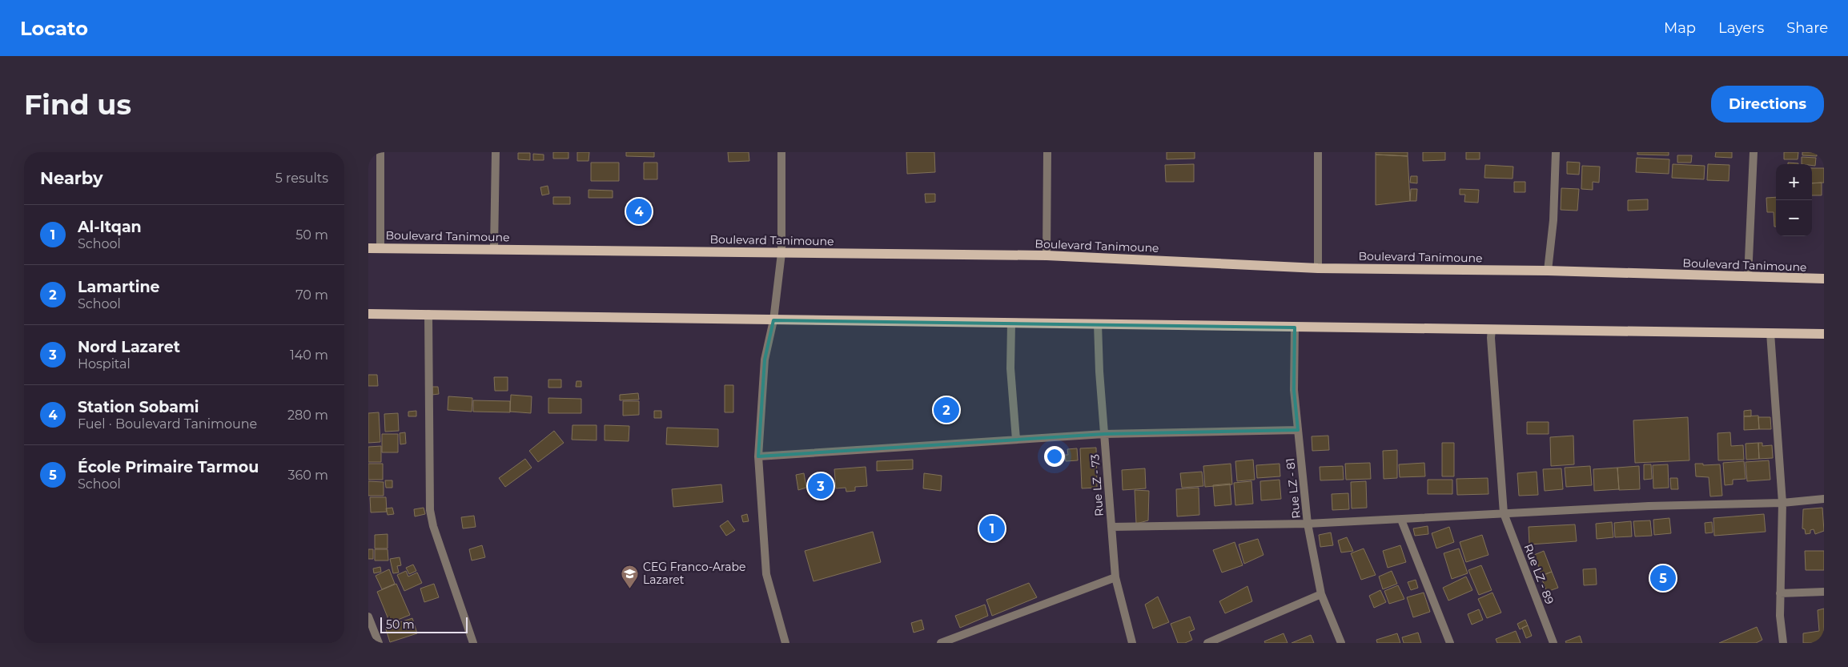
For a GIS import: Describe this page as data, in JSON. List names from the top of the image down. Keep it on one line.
{"streets":{"main road":["Boulevard Tanimoune"],"street":["Rue LZ - 73","Rue LZ - 81","Rue LZ - 89"]},"places":{"school or university":["CEG Franco-Arabe Lazaret"]},"scale_bar":"50 m","page":{"header":"Locato","nav":["Map","Layers","Share"],"buttons":"Directions","title":"Find us","heading":["Nearby","5 results"],"map_buttons":["+","−"],"pins":["4","2","3","1","5"],"list":[{"mark":"1","name":"Al-Itqan","note":"School","value":"50 m"},{"mark":"2","name":"Lamartine","note":"School","value":"70 m"},{"mark":"3","name":"Nord Lazaret","note":"Hospital","value":"140 m"},{"mark":"4","name":"Station Sobami","note":"Fuel · Boulevard Tanimoune","value":"280 m"},{"mark":"5","name":"École Primaire Tarmou","note":"School","value":"360 m"}],"scale":"50 m"}}
